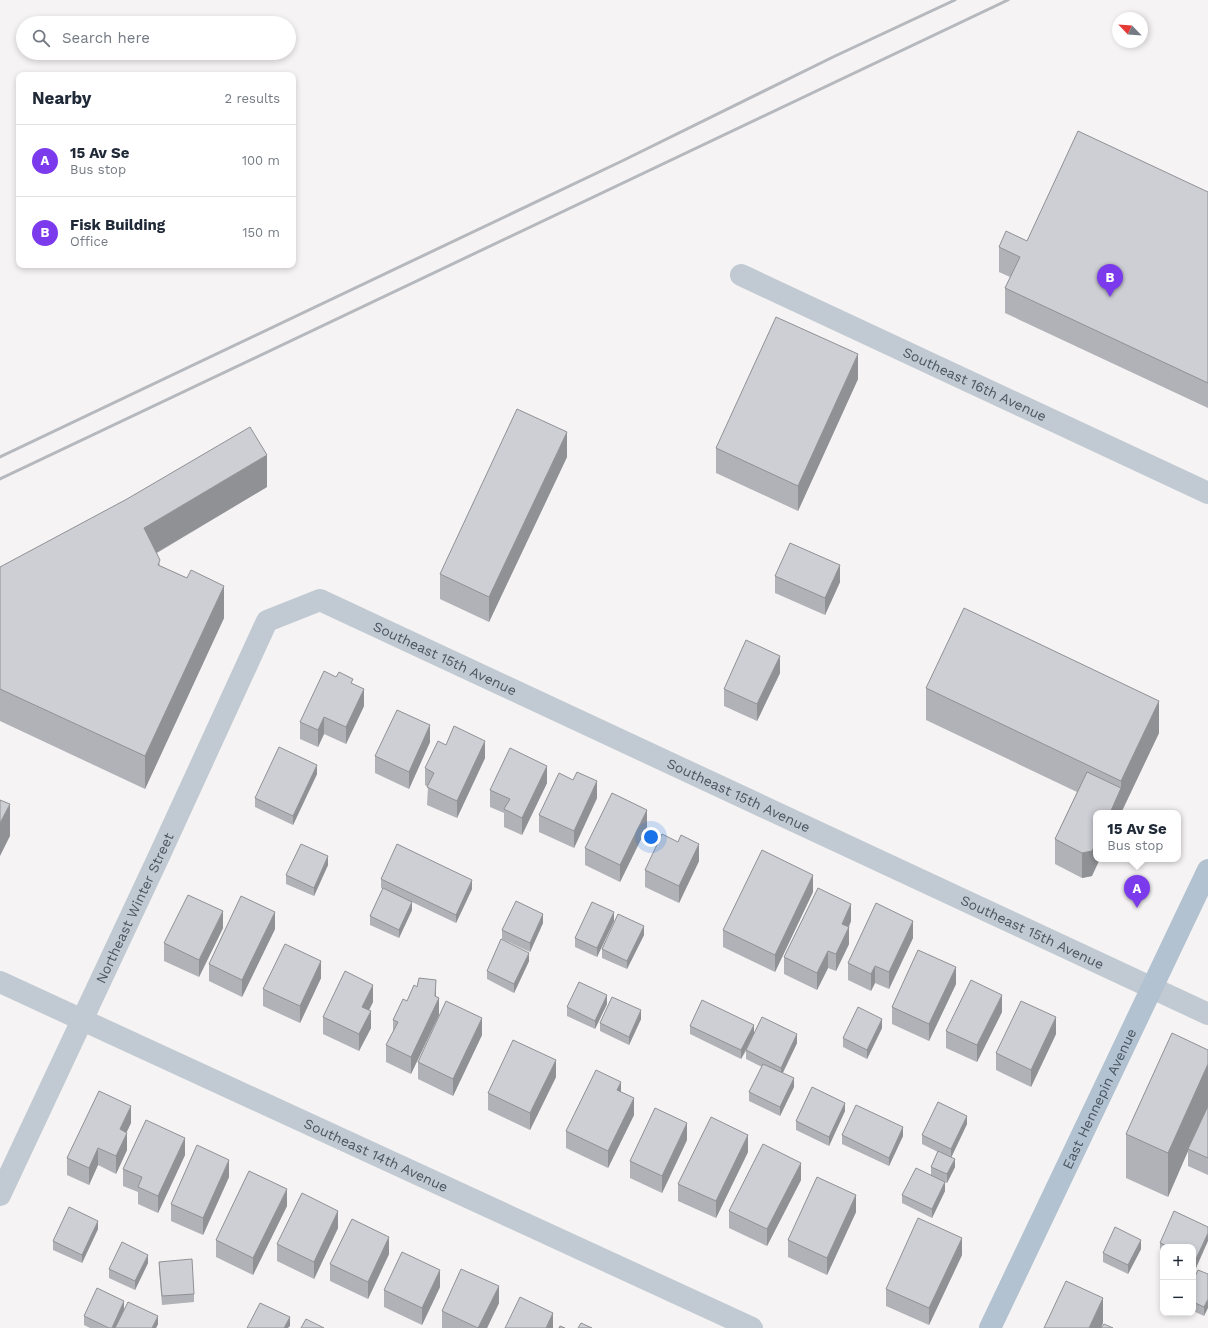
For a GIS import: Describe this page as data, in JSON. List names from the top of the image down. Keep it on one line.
{"streets":{"main road":["East Hennepin Avenue"],"street":["Southeast 16th Avenue","Southeast 15th Avenue","Northeast Winter Street","Southeast 14th Avenue"]},"crossings":[["Southeast 15th Avenue","Northeast Winter Street"],["Southeast 15th Avenue","East Hennepin Avenue"],["Northeast Winter Street","Southeast 14th Avenue"]],"north":"top left","page":{"search":"Search here","heading":["Nearby","2 results"],"list":[{"mark":"A","name":"15 Av Se","note":"Bus stop","value":"100 m"},{"mark":"B","name":"Fisk Building","note":"Office","value":"150 m"}],"pins":["B","A"],"popup":["15 Av Se","Bus stop"],"map_buttons":["+","−"]}}
